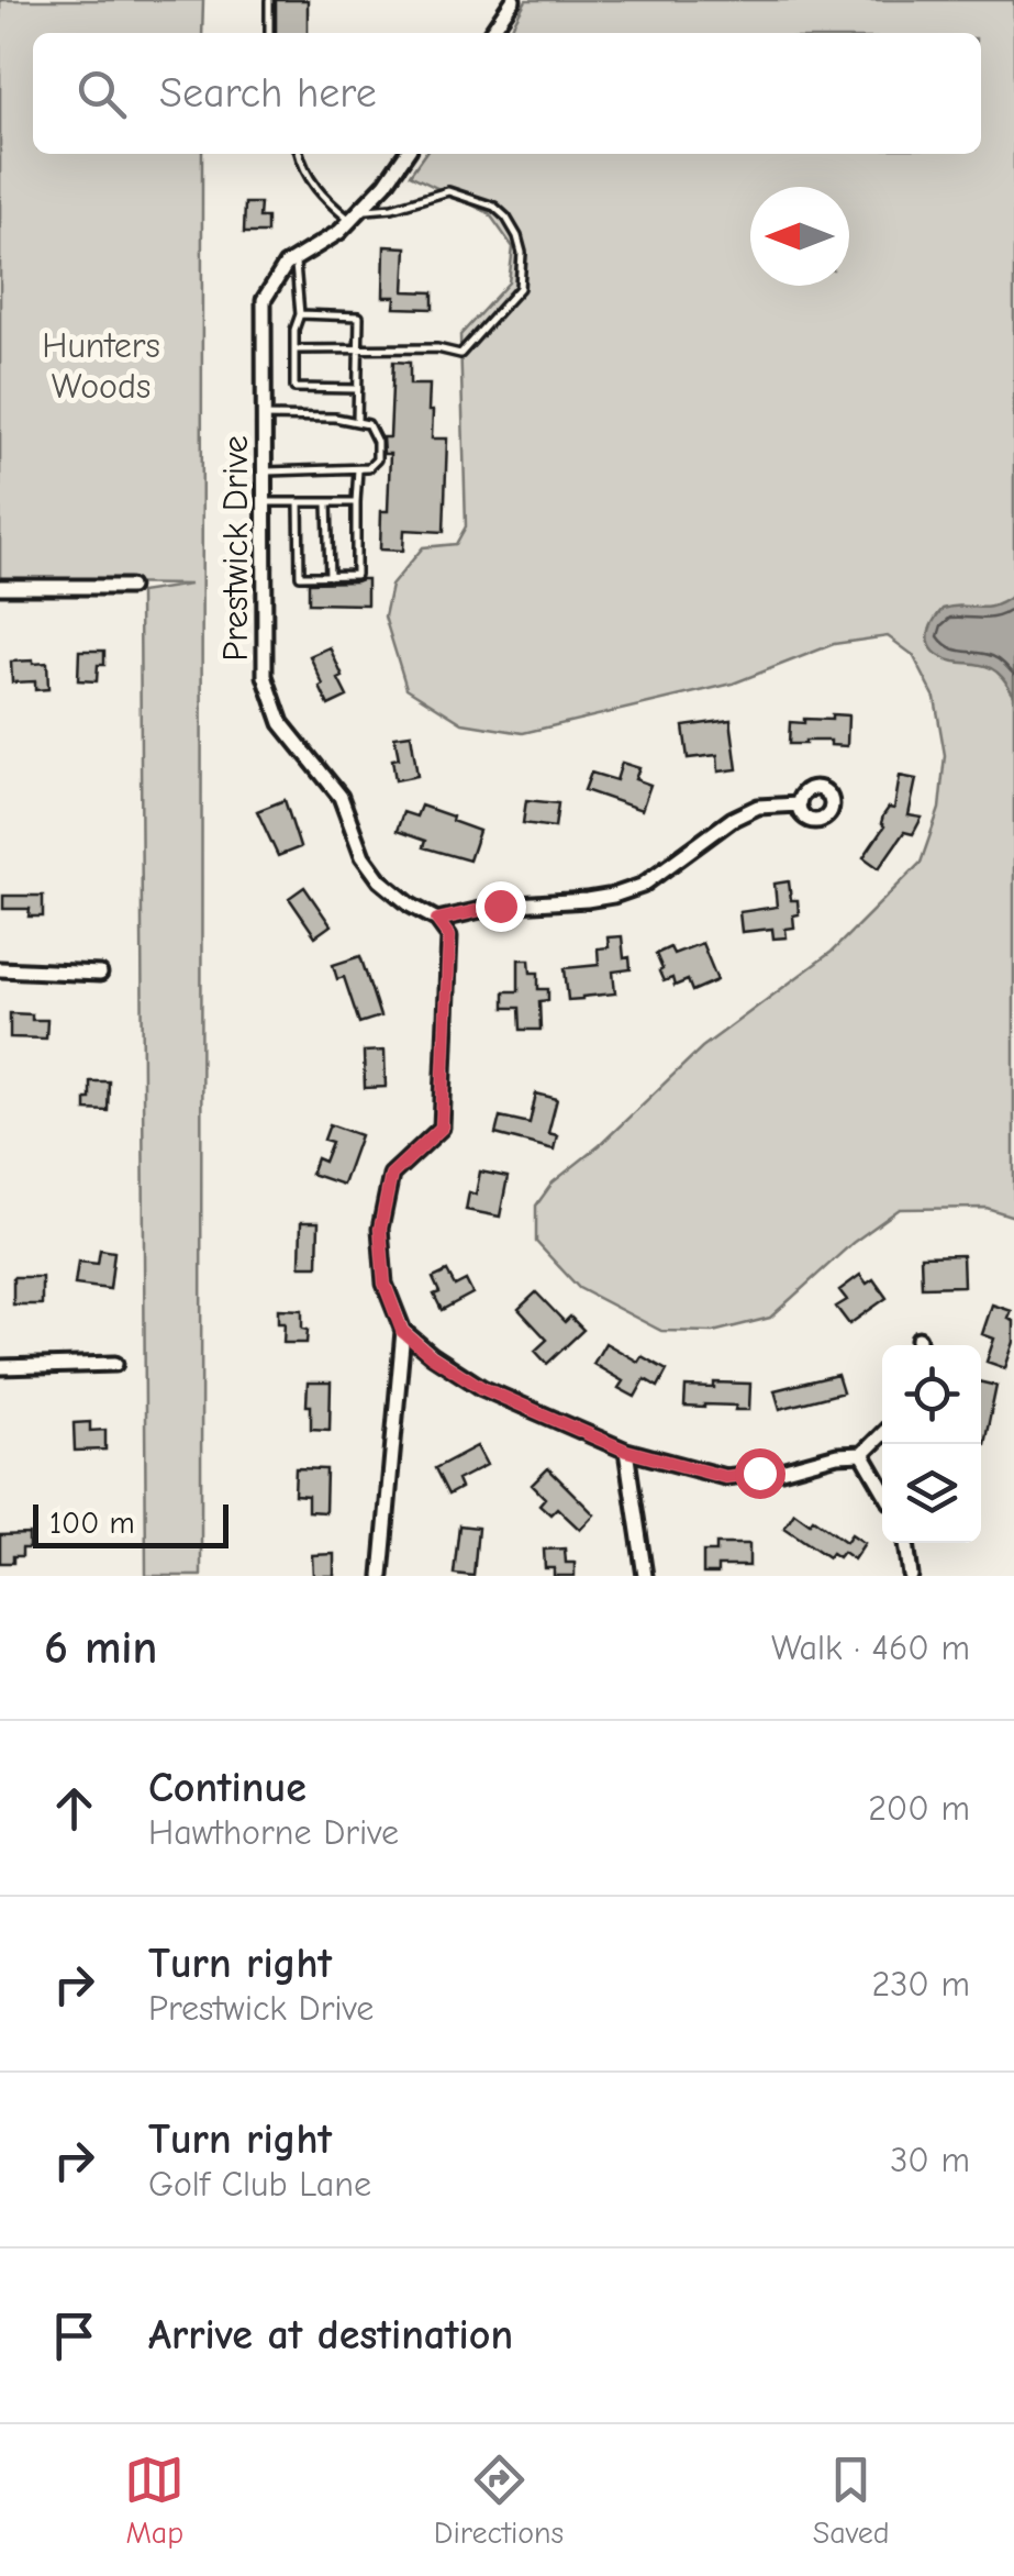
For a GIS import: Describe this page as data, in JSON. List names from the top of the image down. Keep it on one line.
{"streets":{"street":["Prestwick Drive"]},"parks":["Hunters Woods"],"scale_bar":"100 m","north":"left","page":{"search":"Search here","scale":"100 m","heading":["6 min","Walk · 460 m"],"list":[["Continue","Hawthorne Drive","200 m"],["Turn right","Prestwick Drive","230 m"],["Turn right","Golf Club Lane","30 m"],"Arrive at destination"],"nav":["Map","Directions","Saved"]}}
